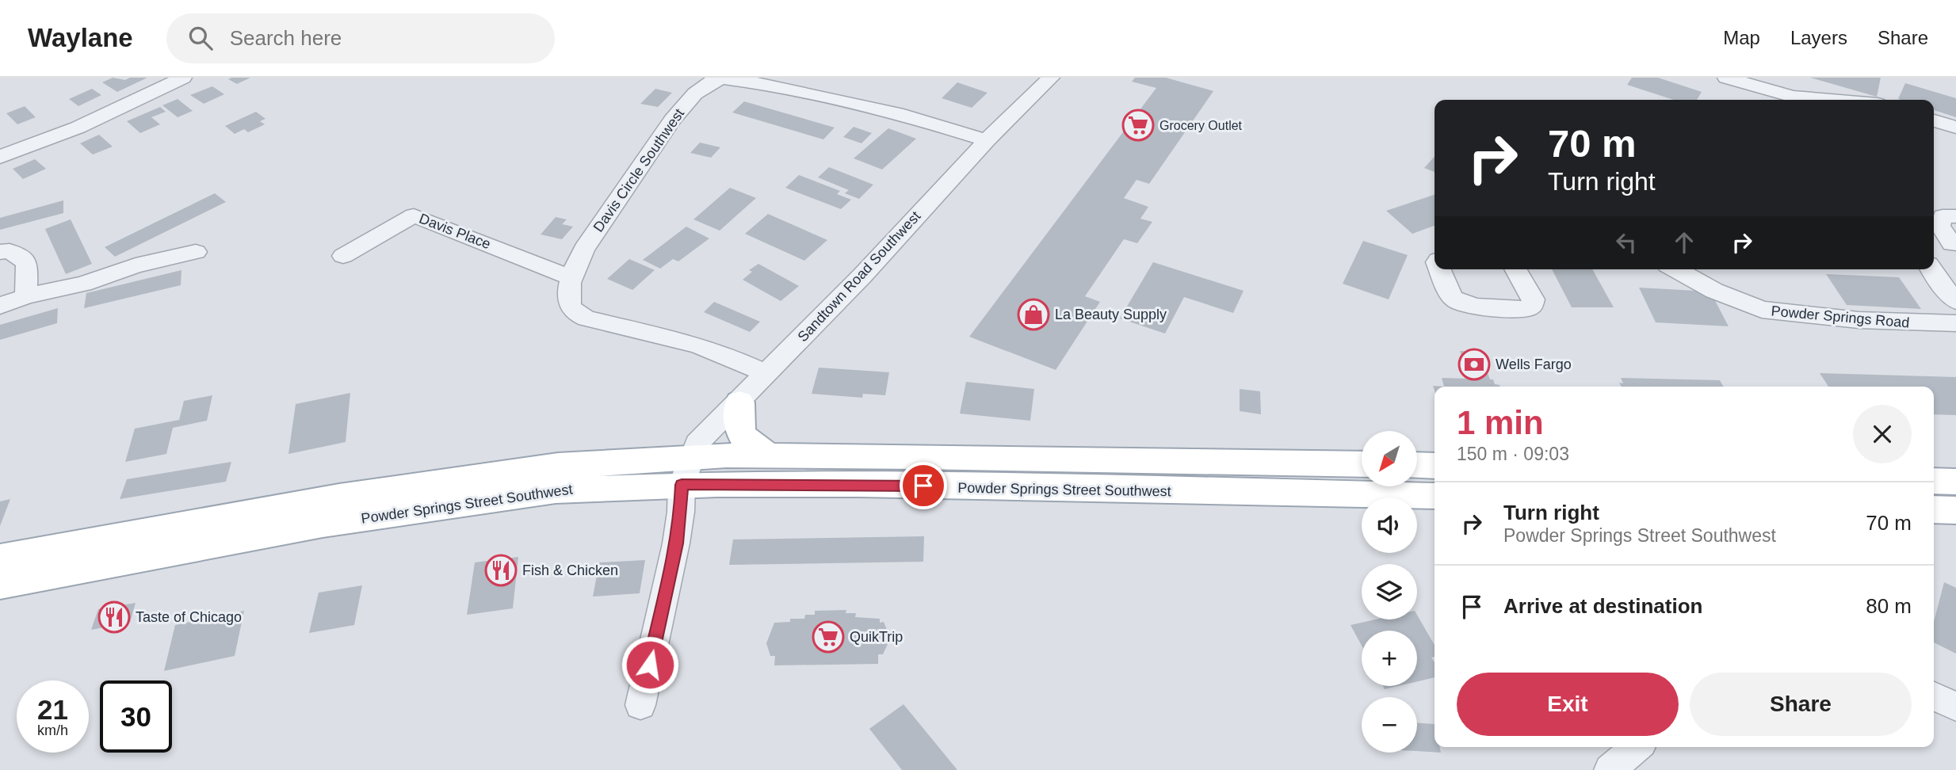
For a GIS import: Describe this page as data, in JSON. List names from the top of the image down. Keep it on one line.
{"streets":{"main road":["Powder Springs Street Southwest"],"street":["Davis Circle Southwest","Davis Place","Sandtown Road Southwest","Powder Springs Road"]},"crossings":[["Davis Circle Southwest","Davis Place"],["Davis Circle Southwest","Sandtown Road Southwest"],["Sandtown Road Southwest","Powder Springs Street Southwest"]],"places":{"supermarket":["Grocery Outlet","QuikTrip"],"shop":["La Beauty Supply"],"bank":["Wells Fargo"],"restaurant":["Fish & Chicken","Taste of Chicago"]},"north":"bottom left","page":{"header":"Waylane","search":"Search here","nav":["Map","Layers","Share"],"turn":["70 m","Turn right"],"heading":["1 min","150 m · 09:03"],"map_buttons":["+","−"],"list":[{"name":"Turn right","note":"Powder Springs Street Southwest","value":"70 m"},{"name":"Arrive at destination","value":"80 m"}],"buttons":["Exit","Share"],"speed":"21 km/h","limit":"30"}}
